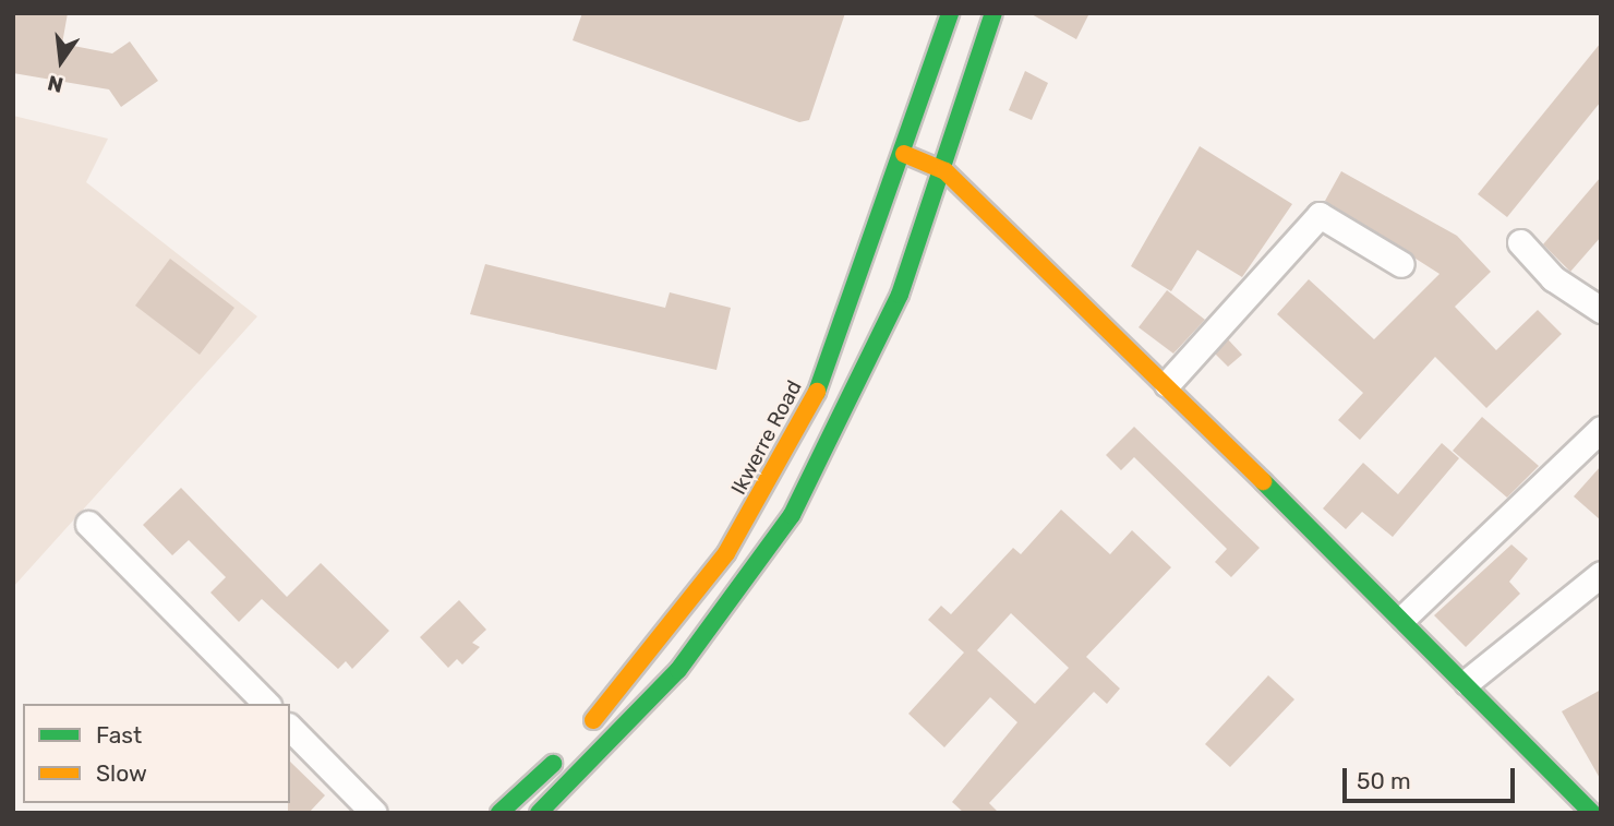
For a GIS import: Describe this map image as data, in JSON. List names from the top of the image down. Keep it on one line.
{"streets":{"main road":["Ikwerre Road"]},"legend":["Fast","Slow"],"scale_bar":"50 m","north":"bottom"}
